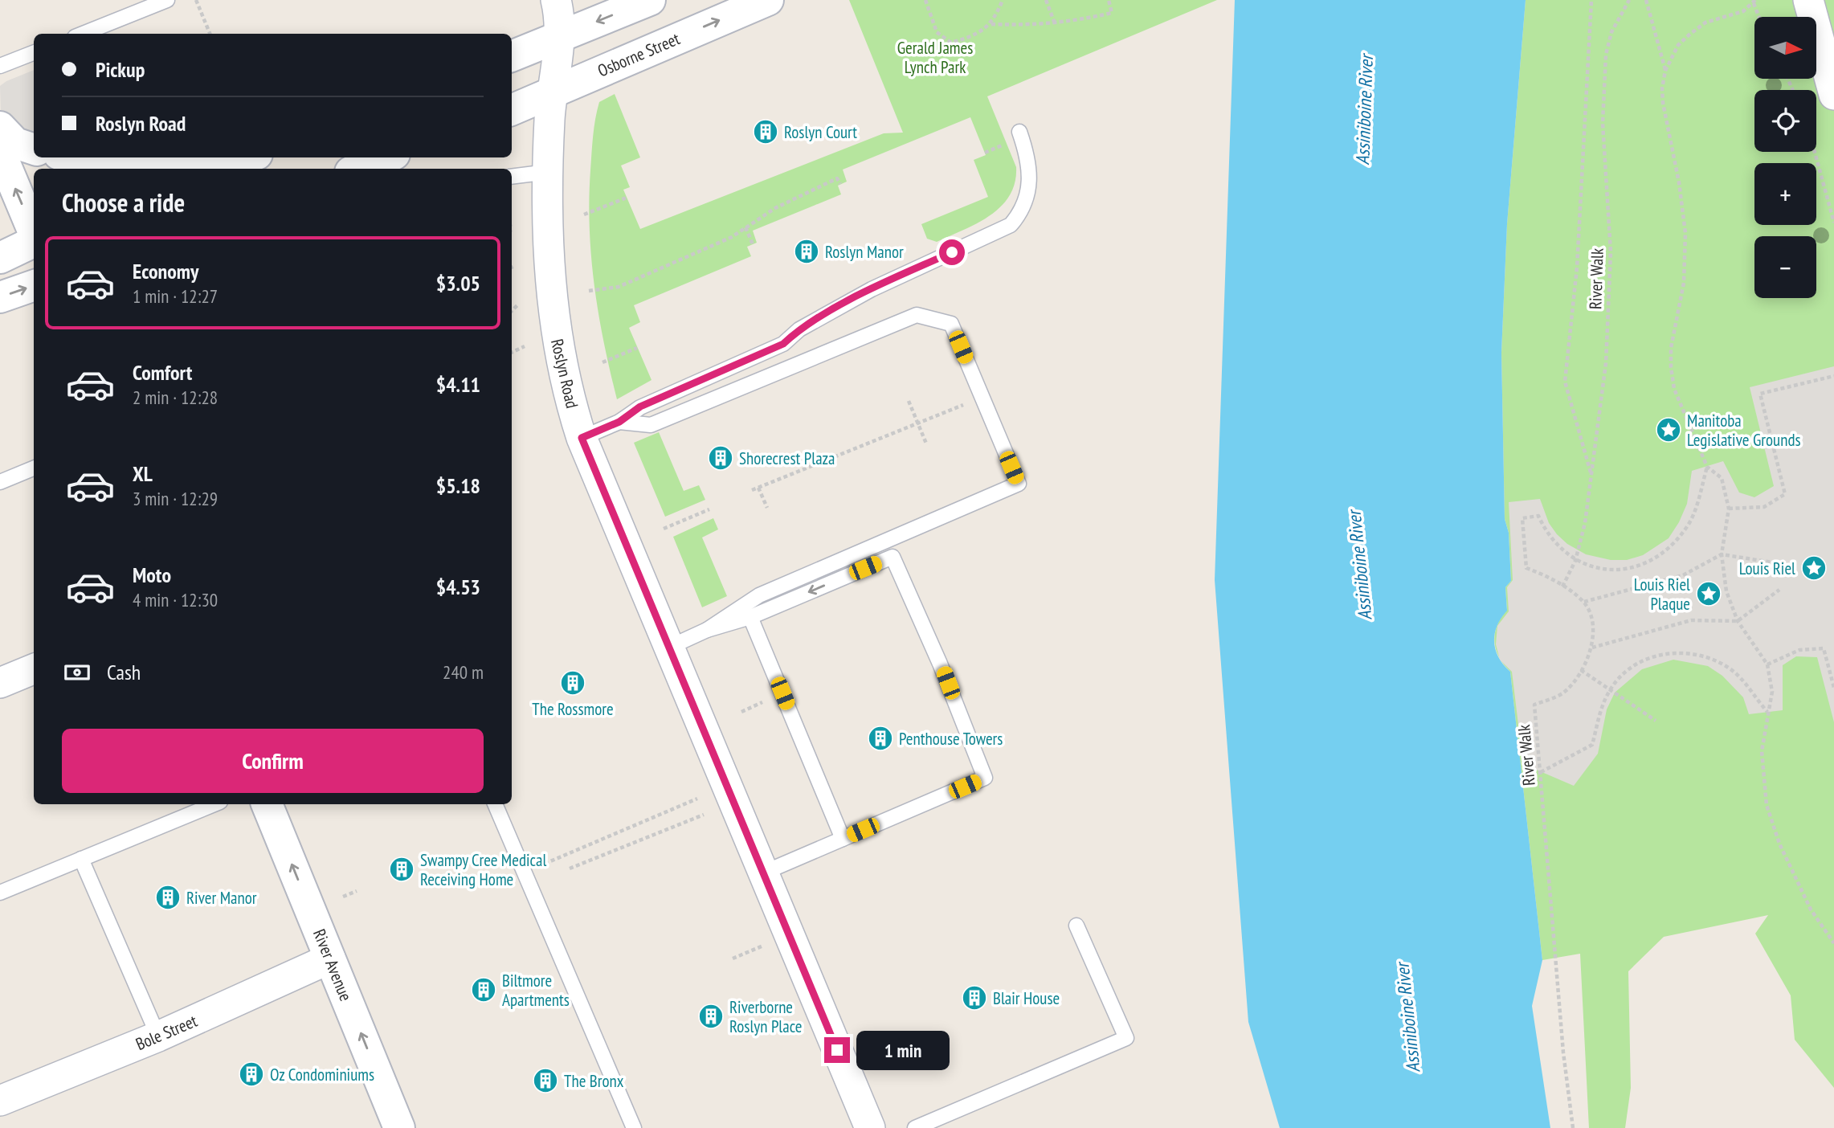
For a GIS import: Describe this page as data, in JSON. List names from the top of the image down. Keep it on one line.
{"streets":{"main road":["Osborne Street","River Avenue"],"street":["Roslyn Road","Bole Street"],"path":["River Walk"]},"crossings":[["Osborne Street","Roslyn Road"],["River Avenue","Bole Street"]],"one_way":["River Avenue"],"water":["Assiniboine River"],"parks":["Gerald James Lynch Park"],"places":{"building":["Roslyn Court","Roslyn Manor","Shorecrest Plaza","The Rossmore","Penthouse Towers","Swampy Cree Medical Receiving Home","River Manor","Biltmore Apartments","Blair House","Riverborne Roslyn Place","Oz Condominiums","The Bronx"],"place":["Manitoba Legislative Grounds","Louis Riel","Louis Riel Plaque"]},"north":"right","page":{"map_buttons":["+","−"],"banner":["Pickup","Roslyn Road"],"heading":"Choose a ride","list":[{"name":"Economy","note":"1 min · 12:27","value":"$3.05"},{"name":"Comfort","note":"2 min · 12:28","value":"$4.11"},{"name":"XL","note":"3 min · 12:29","value":"$5.18"},{"name":"Moto","note":"4 min · 12:30","value":"$4.53"}],"pay":["Cash","240 m"],"buttons":"Confirm","bubble":"1 min"}}
